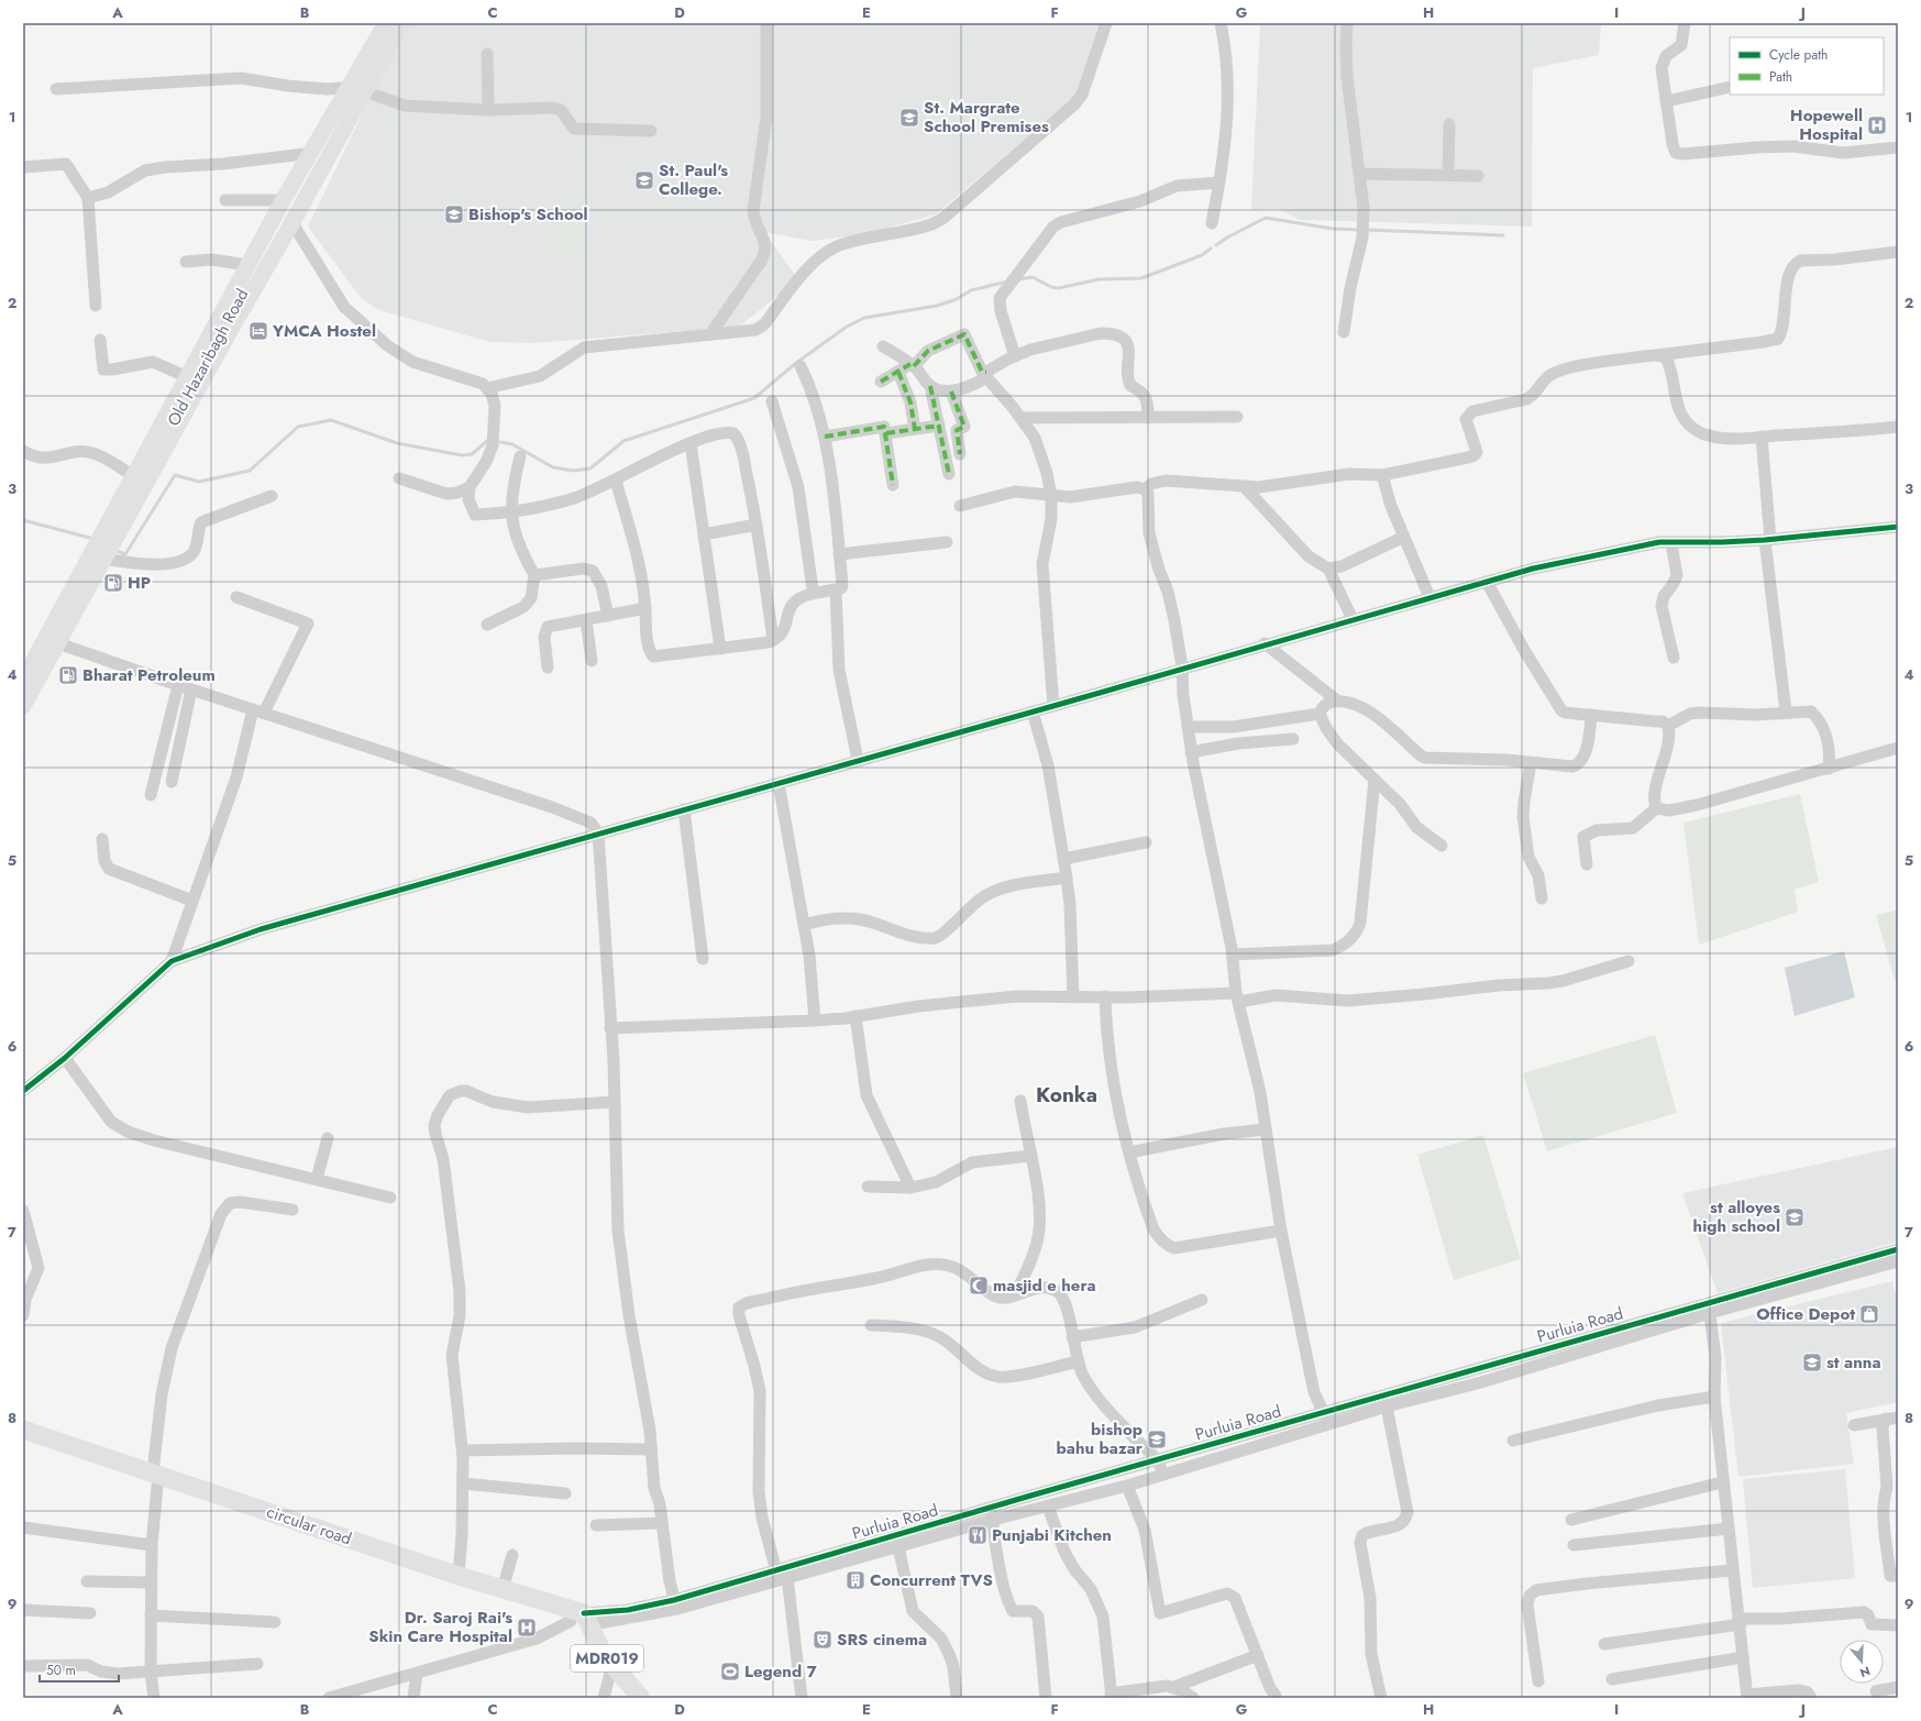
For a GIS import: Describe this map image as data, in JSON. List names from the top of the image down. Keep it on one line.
{"streets":{"main road":["circular road","MDR019"],"street":["Old Hazaribagh Road","Purluia Road"]},"crossings":[["Purluia Road","circular road"],["Purluia Road","MDR019"],["circular road","MDR019"]],"districts":["Konka"],"places":{"school or university":["St. Margrate School Premises","St. Paul's College.","Bishop's School","st alloyes high school","st anna","bishop bahu bazar"],"hospital":["Hopewell Hospital","Dr. Saroj Rai's Skin Care Hospital"],"hotel":["YMCA Hostel"],"fuel station":["HP","Bharat Petroleum"],"mosque":["masjid e hera"],"shop":["Office Depot"],"restaurant":["Punjabi Kitchen"],"building":["Concurrent TVS"],"theatre":["SRS cinema"],"sports":["Legend 7"]},"legend":["Cycle path","Path"],"scale_bar":"50 m","north":"bottom","grid":{"columns":["A","B","C","D","E","F","G","H","I","J"],"rows":["1","2","3","4","5","6","7","8","9"]}}
